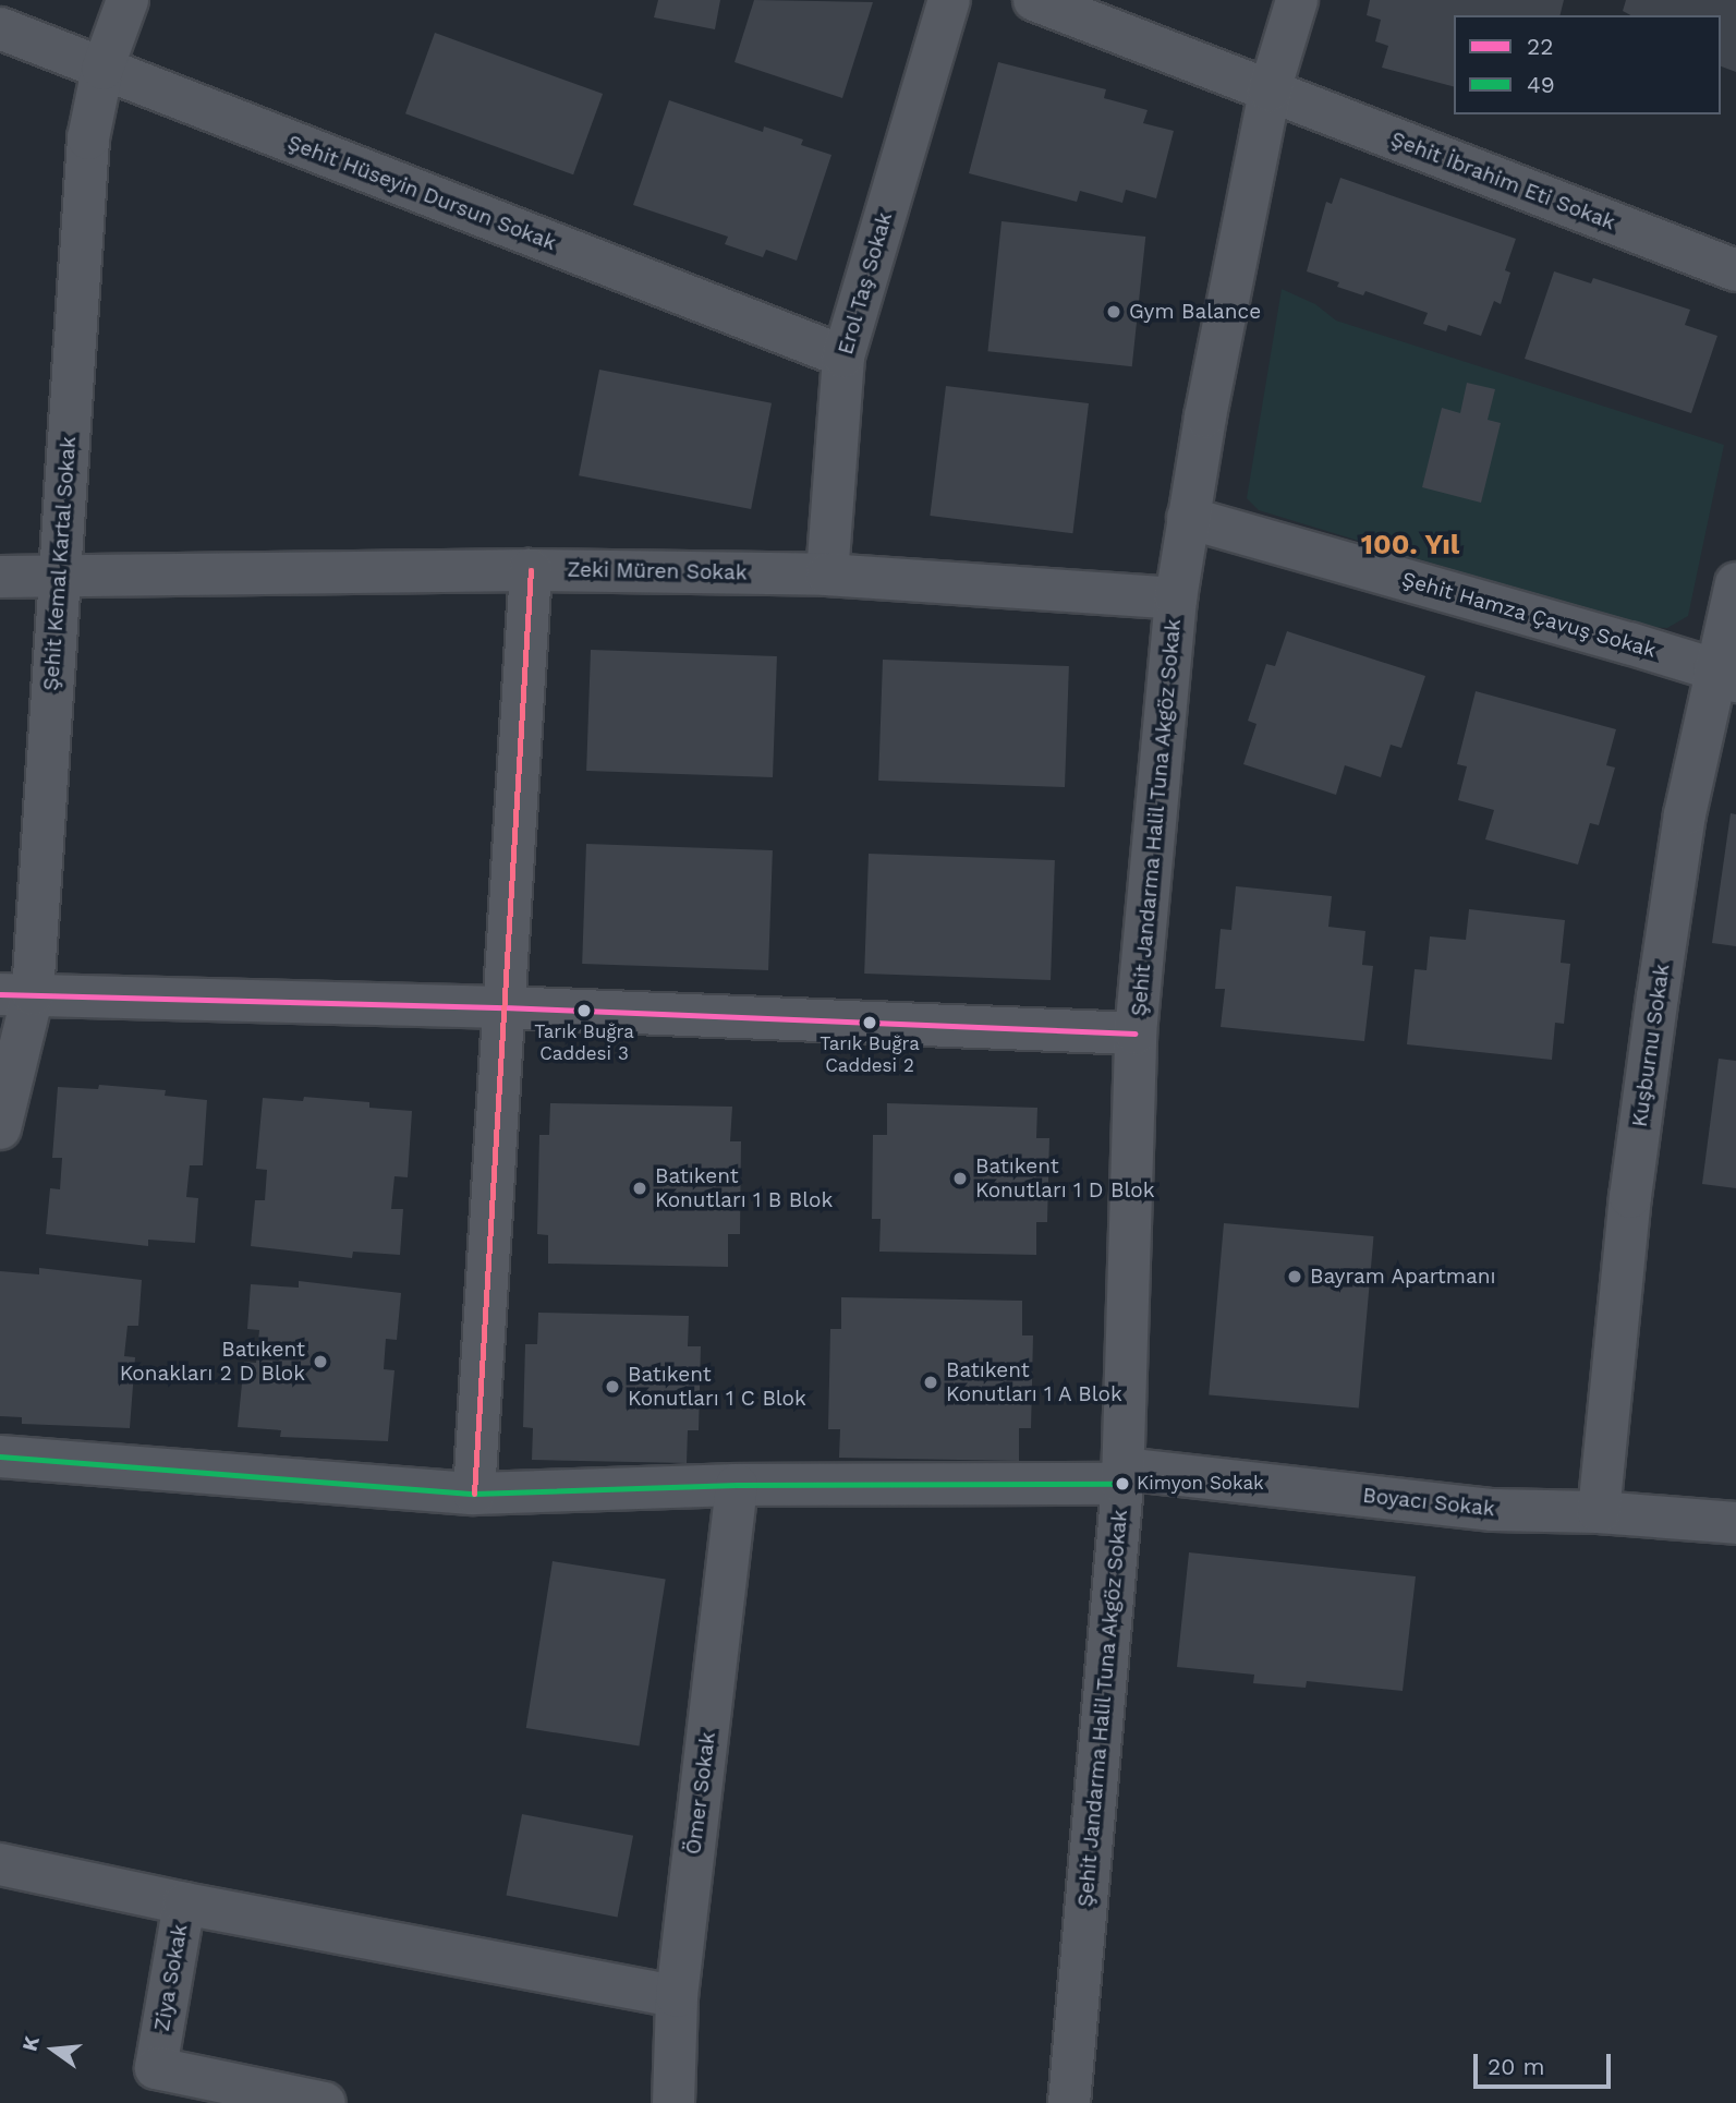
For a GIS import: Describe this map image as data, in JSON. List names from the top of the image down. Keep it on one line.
{"streets":{"street":["Şehit İbrahim Eti Sokak","Şehit Hüseyin Dursun Sokak","Erol Taş Sokak","Şehit Kemal Kartal Sokak","Zeki Müren Sokak","Şehit Hamza Çavuş Sokak","Şehit Jandarma Halil Tuna Akgöz Sokak","Kuşburnu Sokak","Boyacı Sokak","Ömer Sokak","Ziya Sokak"]},"crossings":[["Şehit İbrahim Eti Sokak","Şehit Jandarma Halil Tuna Akgöz Sokak"],["Şehit Hüseyin Dursun Sokak","Erol Taş Sokak"],["Şehit Hüseyin Dursun Sokak","Şehit Kemal Kartal Sokak"],["Erol Taş Sokak","Zeki Müren Sokak"],["Şehit Kemal Kartal Sokak","Zeki Müren Sokak"],["Zeki Müren Sokak","Şehit Jandarma Halil Tuna Akgöz Sokak"],["Şehit Hamza Çavuş Sokak","Şehit Jandarma Halil Tuna Akgöz Sokak"],["Şehit Hamza Çavuş Sokak","Kuşburnu Sokak"],["Şehit Jandarma Halil Tuna Akgöz Sokak","Boyacı Sokak"],["Kuşburnu Sokak","Boyacı Sokak"],["Boyacı Sokak","Ömer Sokak"]],"districts":["100. Yıl"],"places":["Gym Balance","Tarık Buğra Caddesi 3","Tarık Buğra Caddesi 2","Batıkent Konutları 1 D Blok","Batıkent Konutları 1 B Blok","Bayram Apartmanı","Batıkent Konakları 2 D Blok","Batıkent Konutları 1 A Blok","Batıkent Konutları 1 C Blok","Kimyon Sokak"],"lines":["transit line 22","transit line 49"],"legend":["22","49"],"scale_bar":"20 m","north":"left"}
